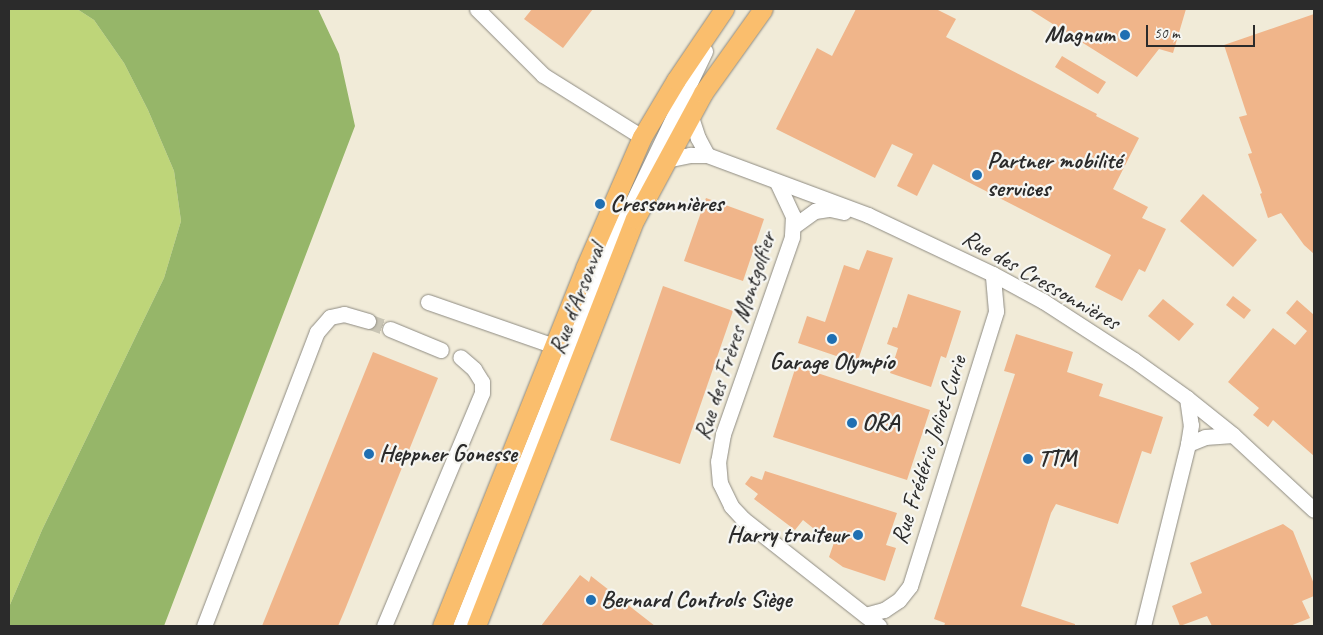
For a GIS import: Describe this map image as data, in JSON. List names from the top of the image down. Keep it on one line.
{"streets":{"main road":["Rue d'Arsonval"],"street":["Rue des Cressonnières","Rue des Frères Montgolfier","Rue Frédéric Joliot-Curie"]},"crossings":[["Rue des Cressonnières","Rue d'Arsonval"],["Rue des Cressonnières","Rue des Frères Montgolfier"],["Rue des Cressonnières","Rue Frédéric Joliot-Curie"],["Rue des Frères Montgolfier","Rue Frédéric Joliot-Curie"]],"places":["Magnum","Partner mobilité services","Cressonnières","Garage Olympío","ORA","Heppner Gonesse","TTM","Harry traiteur","Bernard Controls Siège"],"scale_bar":"50 m"}
